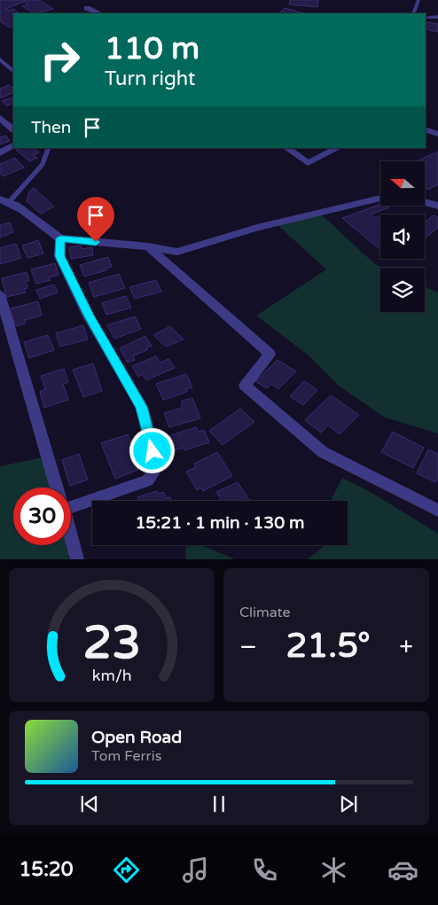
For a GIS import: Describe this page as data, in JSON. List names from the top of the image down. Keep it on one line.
{"north":"left","page":{"turn":["110 m","Turn right"],"then":"Then","limit":"30","trip":"15:21 · 1 min · 130 m","tile":"Climate","heat":["−","21.5°","+"],"song":["Open Road","Tom Ferris"],"tabs":"15:20","gauge":["23","km/h"]}}
